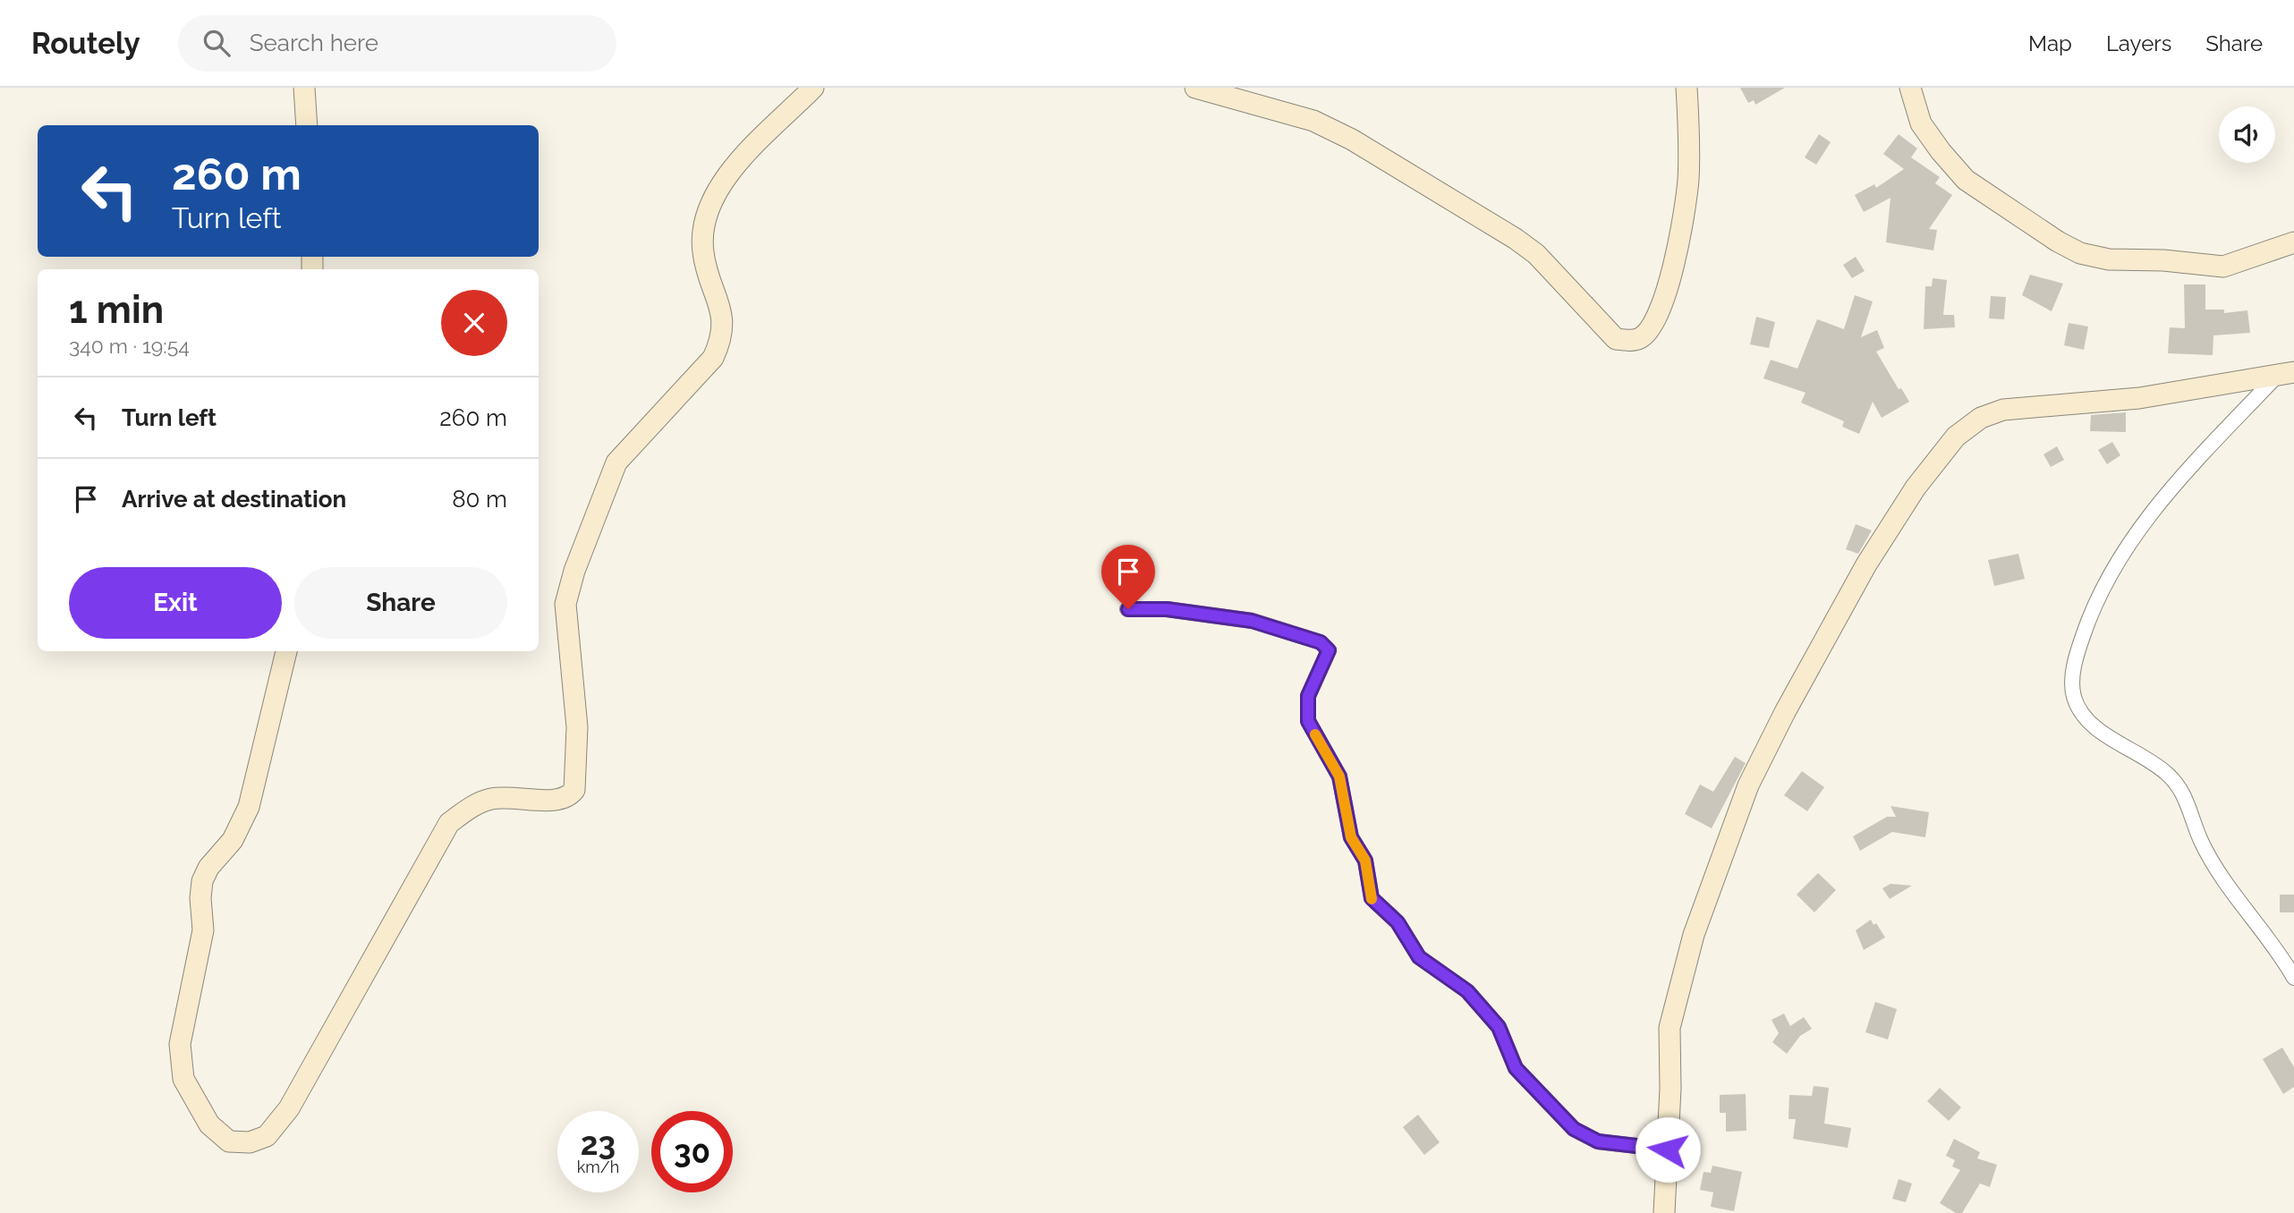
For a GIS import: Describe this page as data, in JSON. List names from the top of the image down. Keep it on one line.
{"page":{"header":"Routely","search":"Search here","nav":["Map","Layers","Share"],"turn":["260 m","Turn left"],"heading":["1 min","340 m · 19:54"],"list":[{"name":"Turn left","value":"260 m"},{"name":"Arrive at destination","value":"80 m"}],"buttons":["Exit","Share"],"speed":"23 km/h","limit":"30"}}
